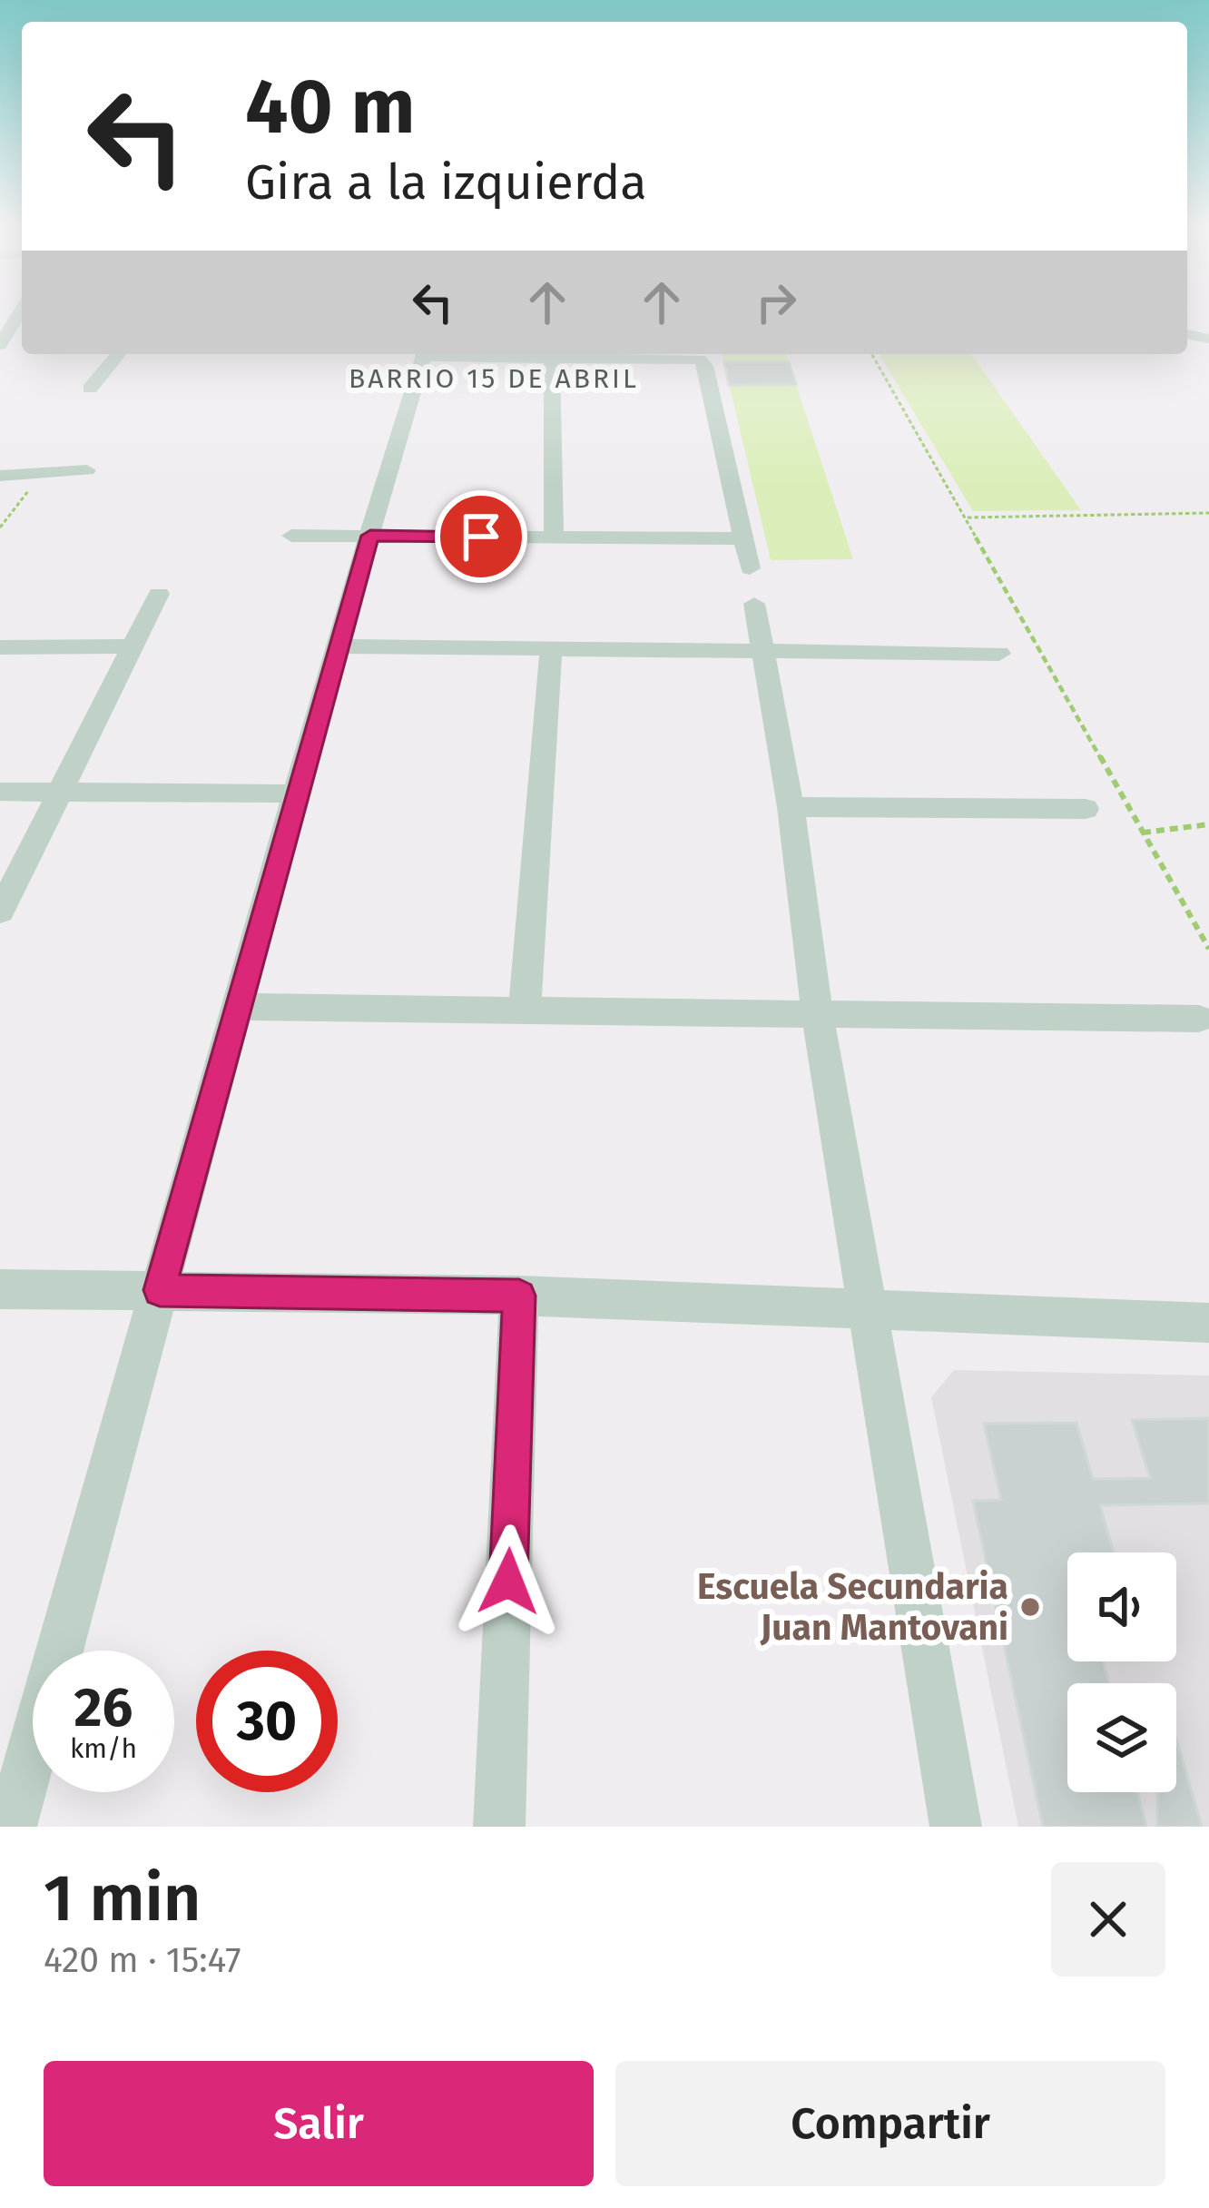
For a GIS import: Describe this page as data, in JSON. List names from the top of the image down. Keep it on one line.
{"districts":["BARRIO 15 DE ABRIL"],"places":["Escuela Secundaria Juan Mantovani"],"page":{"turn":["40 m","Gira a la izquierda"],"speed":"26 km/h","limit":"30","heading":["1 min","420 m · 15:47"],"buttons":["Salir","Compartir"]}}
